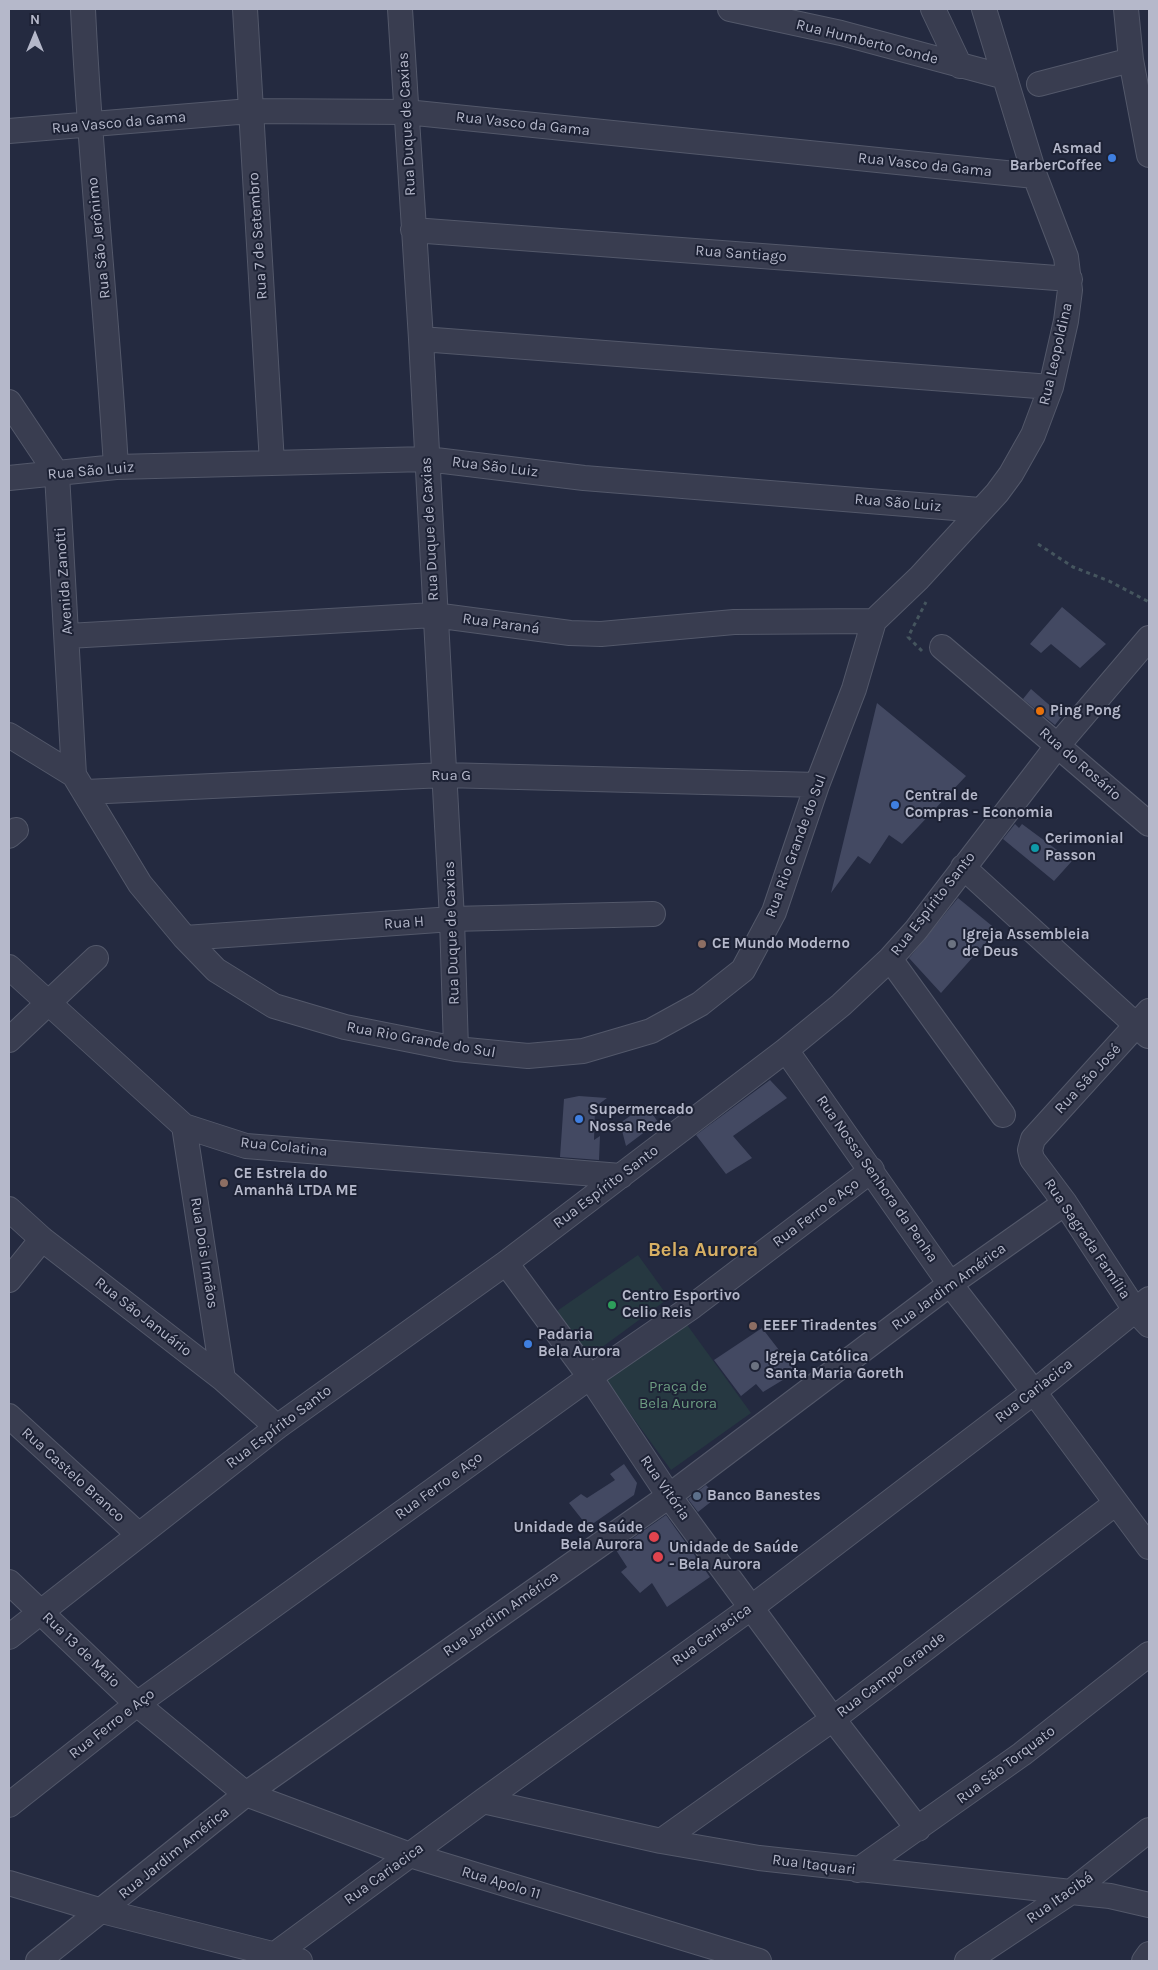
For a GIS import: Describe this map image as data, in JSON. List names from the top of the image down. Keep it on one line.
{"streets":{"street":["Rua Humberto Conde","Rua Vasco da Gama","Rua Duque de Caxias","Rua 7 de Setembro","Rua São Jerônimo","Rua Santiago","Rua Leopoldina","Rua São Luiz","Avenida Zanotti","Rua Paraná","Rua do Rosário","Rua G","Rua Rio Grande do Sul","Rua Espírito Santo","Rua H","Rua São José","Rua Colatina","Rua Nossa Senhora da Penha","Rua Ferro e Aço","Rua Sagrada Família","Rua Dois Irmãos","Rua Jardim América","Rua São Januário","Rua Cariacica","Rua Castelo Branco","Rua Vitória","Rua 13 de Maio","Rua Campo Grande","Rua São Torquato","Rua Itaquari","Rua Apolo 11","Rua Itacibá"]},"crossings":[["Rua Humberto Conde","Rua Leopoldina"],["Rua Vasco da Gama","Rua Duque de Caxias"],["Rua Vasco da Gama","Rua 7 de Setembro"],["Rua Vasco da Gama","Rua São Jerônimo"],["Rua Vasco da Gama","Rua Leopoldina"],["Rua Duque de Caxias","Rua Santiago"],["Rua Duque de Caxias","Rua São Luiz"],["Rua Duque de Caxias","Rua Paraná"],["Rua Duque de Caxias","Rua G"],["Rua Duque de Caxias","Rua Rio Grande do Sul"],["Rua Duque de Caxias","Rua H"],["Rua 7 de Setembro","Rua São Luiz"],["Rua São Jerônimo","Rua São Luiz"],["Rua Santiago","Rua Leopoldina"],["Rua Leopoldina","Rua São Luiz"],["Rua Leopoldina","Rua Paraná"],["Rua Leopoldina","Rua Rio Grande do Sul"],["Rua São Luiz","Avenida Zanotti"],["Avenida Zanotti","Rua Paraná"],["Avenida Zanotti","Rua G"],["Avenida Zanotti","Rua Rio Grande do Sul"],["Rua Paraná","Rua Rio Grande do Sul"],["Rua do Rosário","Rua Espírito Santo"],["Rua G","Rua Rio Grande do Sul"],["Rua Rio Grande do Sul","Rua H"],["Rua Espírito Santo","Rua Colatina"],["Rua Espírito Santo","Rua Nossa Senhora da Penha"],["Rua Espírito Santo","Rua São Januário"],["Rua Espírito Santo","Rua Castelo Branco"],["Rua Espírito Santo","Rua Vitória"],["Rua Espírito Santo","Rua 13 de Maio"],["Rua São José","Rua Sagrada Família"],["Rua Colatina","Rua Dois Irmãos"],["Rua Nossa Senhora da Penha","Rua Ferro e Aço"],["Rua Nossa Senhora da Penha","Rua Jardim América"],["Rua Nossa Senhora da Penha","Rua Cariacica"],["Rua Nossa Senhora da Penha","Rua Campo Grande"],["Rua Ferro e Aço","Rua Vitória"],["Rua Ferro e Aço","Rua 13 de Maio"],["Rua Sagrada Família","Rua Jardim América"],["Rua Sagrada Família","Rua Cariacica"],["Rua Dois Irmãos","Rua São Januário"],["Rua Jardim América","Rua Vitória"],["Rua Jardim América","Rua 13 de Maio"],["Rua Jardim América","Rua Apolo 11"],["Rua Cariacica","Rua Vitória"],["Rua Cariacica","Rua Itaquari"],["Rua Cariacica","Rua Apolo 11"],["Rua Vitória","Rua Campo Grande"],["Rua Vitória","Rua São Torquato"],["Rua 13 de Maio","Rua Apolo 11"],["Rua Campo Grande","Rua Itaquari"],["Rua São Torquato","Rua Itaquari"],["Rua Itaquari","Rua Itacibá"]],"districts":["Bela Aurora"],"parks":["Praça de Bela Aurora"],"places":["Asmad BarberCoffee","Ping Pong","Central de Compras - Economia","Cerimonial Passon","CE Mundo Moderno","Igreja Assembleia de Deus","Supermercado Nossa Rede","CE Estrela do Amanhã LTDA ME","Centro Esportivo Celio Reis","EEEF Tiradentes","Padaria Bela Aurora","Igreja Católica Santa Maria Goreth","Banco Banestes","Unidade de Saúde Bela Aurora","Unidade de Saúde - Bela Aurora"],"north":"top"}
